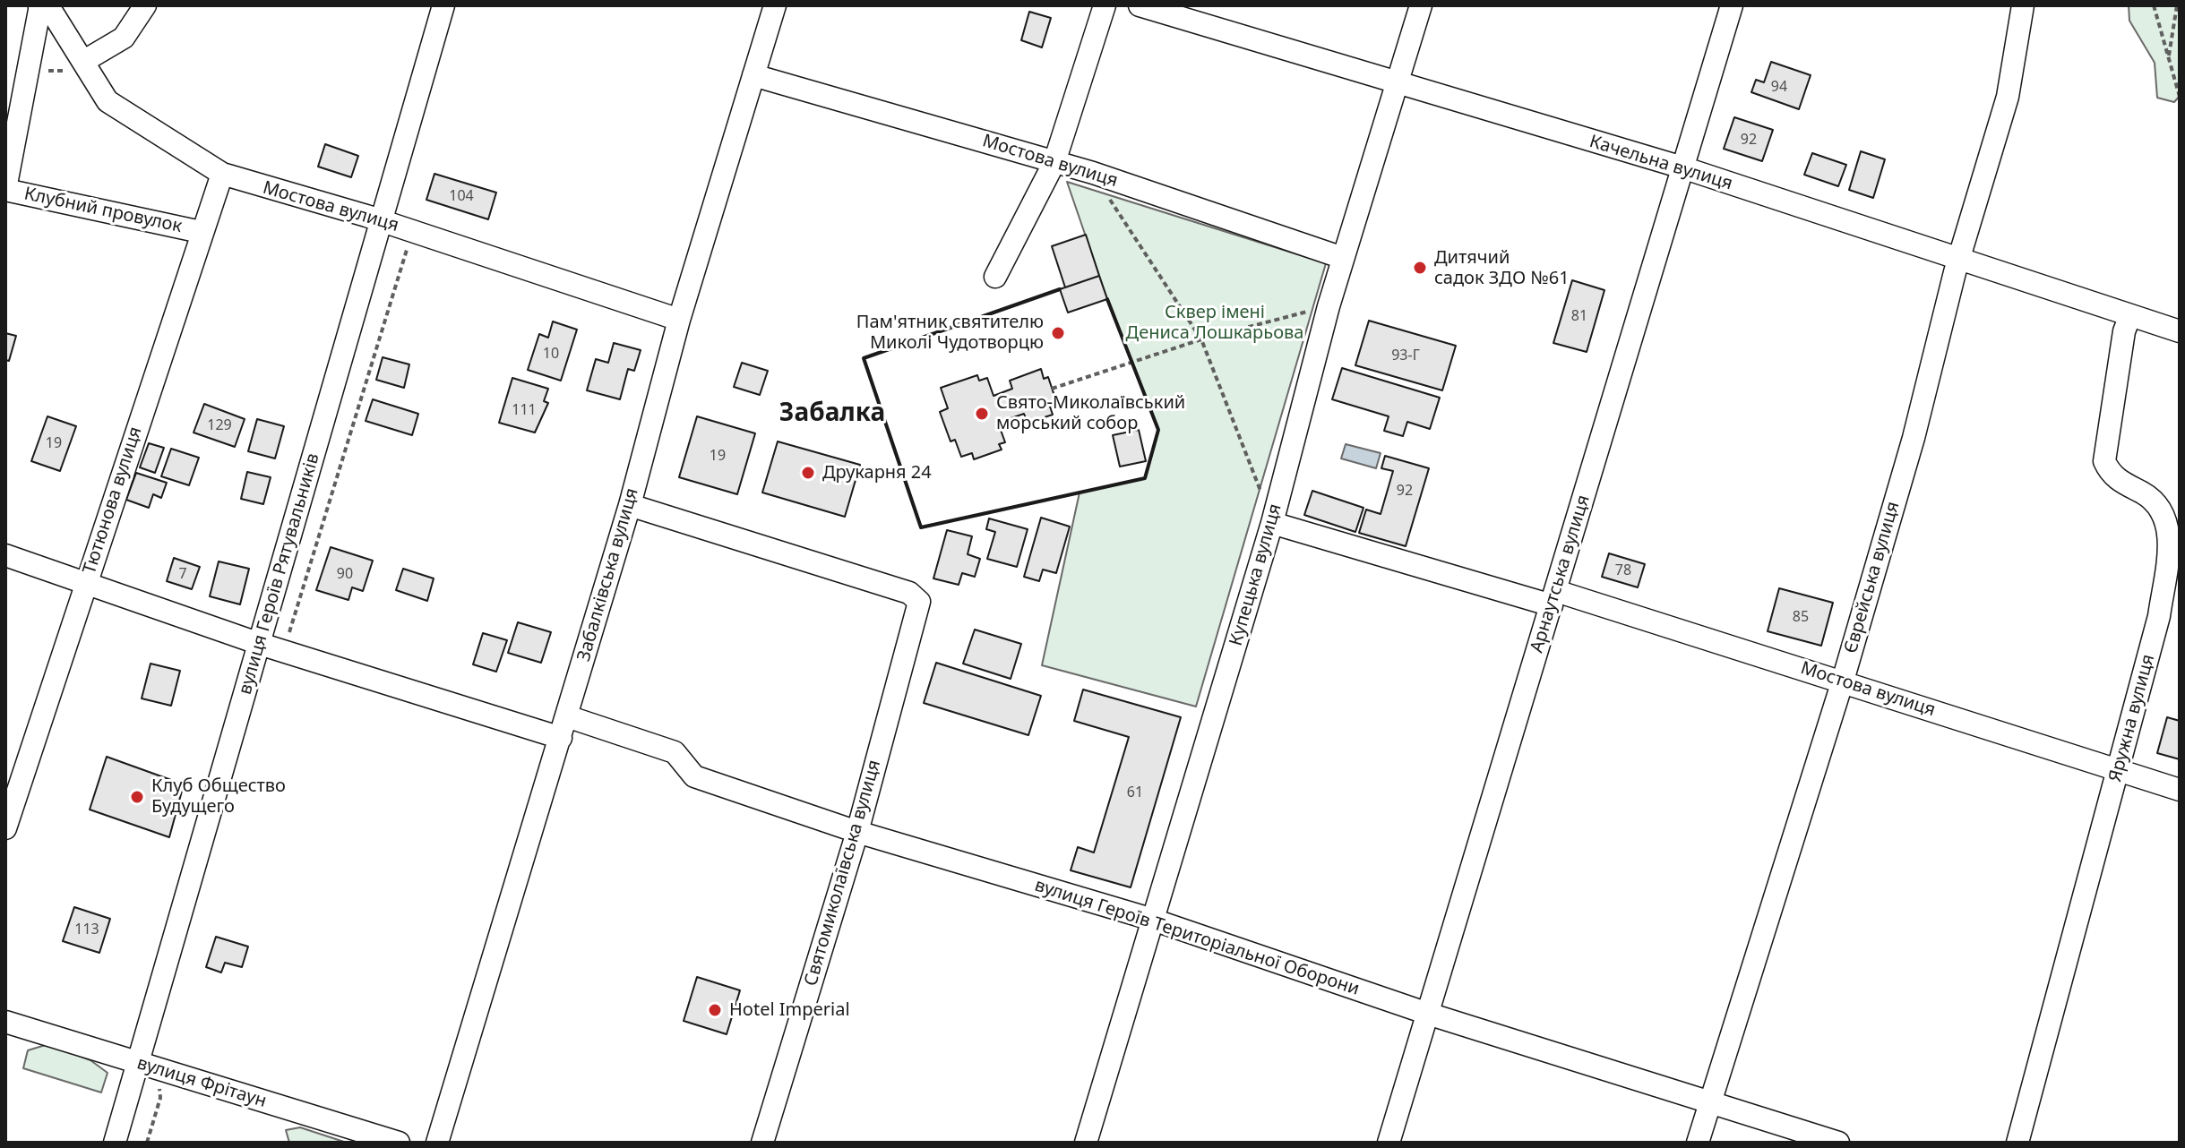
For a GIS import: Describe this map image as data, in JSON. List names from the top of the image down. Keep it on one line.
{"streets":{"street":["Мостова вулиця","Качельна вулиця","Клубний провулок","Тютюнова вулиця","вулиця Героїв Рятувальників","Арнаутська вулиця","Забалківська вулиця","Купецька вулиця","Єврейська вулиця","Яружна вулиця","Святомиколаївська вулиця","вулиця Героїв Територіальної Оборони","вулиця Фрітаун"]},"crossings":[["Мостова вулиця","Тютюнова вулиця"],["Мостова вулиця","вулиця Героїв Рятувальників"],["Мостова вулиця","Арнаутська вулиця"],["Мостова вулиця","Забалківська вулиця"],["Мостова вулиця","Купецька вулиця"],["Мостова вулиця","Єврейська вулиця"],["Мостова вулиця","Яружна вулиця"],["Качельна вулиця","Арнаутська вулиця"],["Качельна вулиця","Купецька вулиця"],["Качельна вулиця","Єврейська вулиця"],["Качельна вулиця","Яружна вулиця"],["Клубний провулок","Тютюнова вулиця"],["вулиця Героїв Рятувальників","вулиця Фрітаун"],["Арнаутська вулиця","вулиця Героїв Територіальної Оборони"],["Забалківська вулиця","Святомиколаївська вулиця"],["Забалківська вулиця","вулиця Героїв Територіальної Оборони"],["Купецька вулиця","вулиця Героїв Територіальної Оборони"],["Єврейська вулиця","вулиця Героїв Територіальної Оборони"],["Святомиколаївська вулиця","вулиця Героїв Територіальної Оборони"]],"districts":["Забалка"],"parks":["Сквер імені Дениса Лошкарьова"],"places":["Дитячий садок ЗДО №61","Пам'ятник святителю Миколі Чудотворцю","Свято-Миколаївський морський собор","Друкарня 24","Клуб Общество Будущего","Hotel Imperial"],"house_numbers":["94","92","104","81","10","93-Г","111","129","19","19","92","78","7","90","85","61","113"]}
